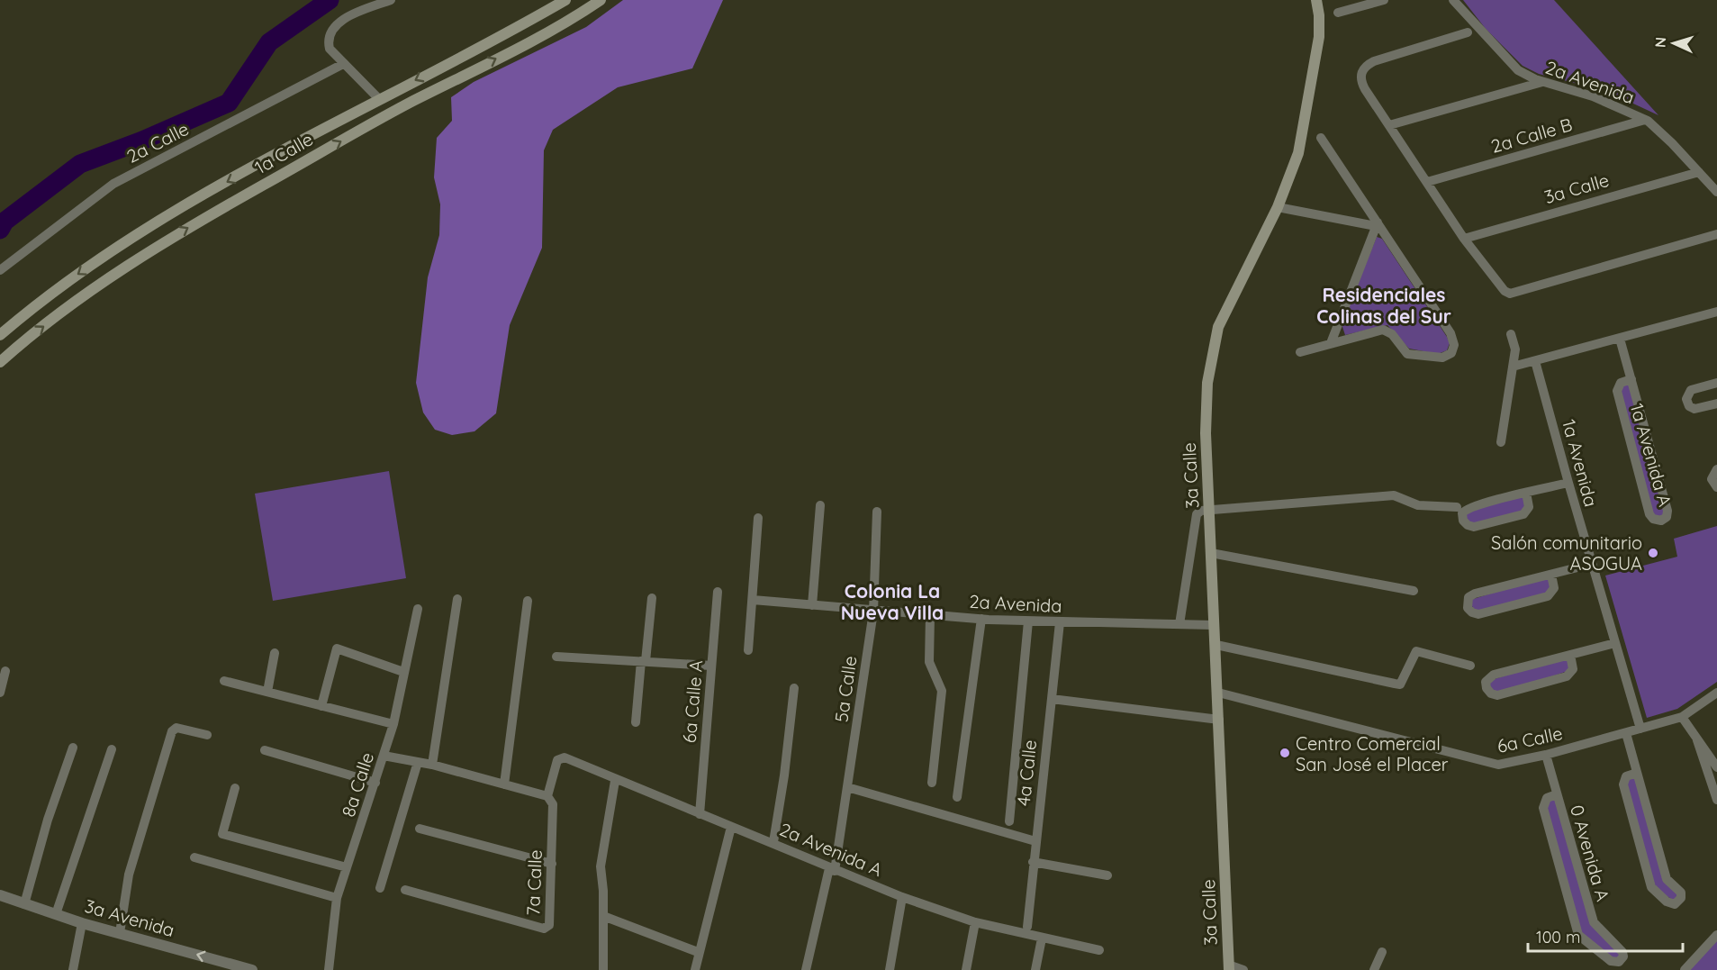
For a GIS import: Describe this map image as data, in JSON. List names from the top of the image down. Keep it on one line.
{"streets":{"main road":["1a Calle","3a Calle"],"street":["2a Avenida","2a Calle B","2a Calle","1a Avenida A","1a Avenida","5a Calle","6a Calle A","6a Calle","4a Calle","8a Calle","2a Avenida A","0 Avenida A","7a Calle","3a Avenida"]},"crossings":[["2a Avenida","2a Calle B"],["2a Avenida","3a Calle"],["2a Avenida","5a Calle"],["2a Avenida","4a Calle"],["3a Calle","6a Calle"],["1a Avenida","6a Calle"],["5a Calle","2a Avenida A"],["6a Calle A","2a Avenida A"],["6a Calle","0 Avenida A"],["2a Avenida A","7a Calle"]],"districts":["Residenciales Colinas del Sur","Colonia La Nueva Villa"],"places":["Salón comunitario ASOGUA","Centro Comercial San José el Placer"],"scale_bar":"100 m","north":"left"}
